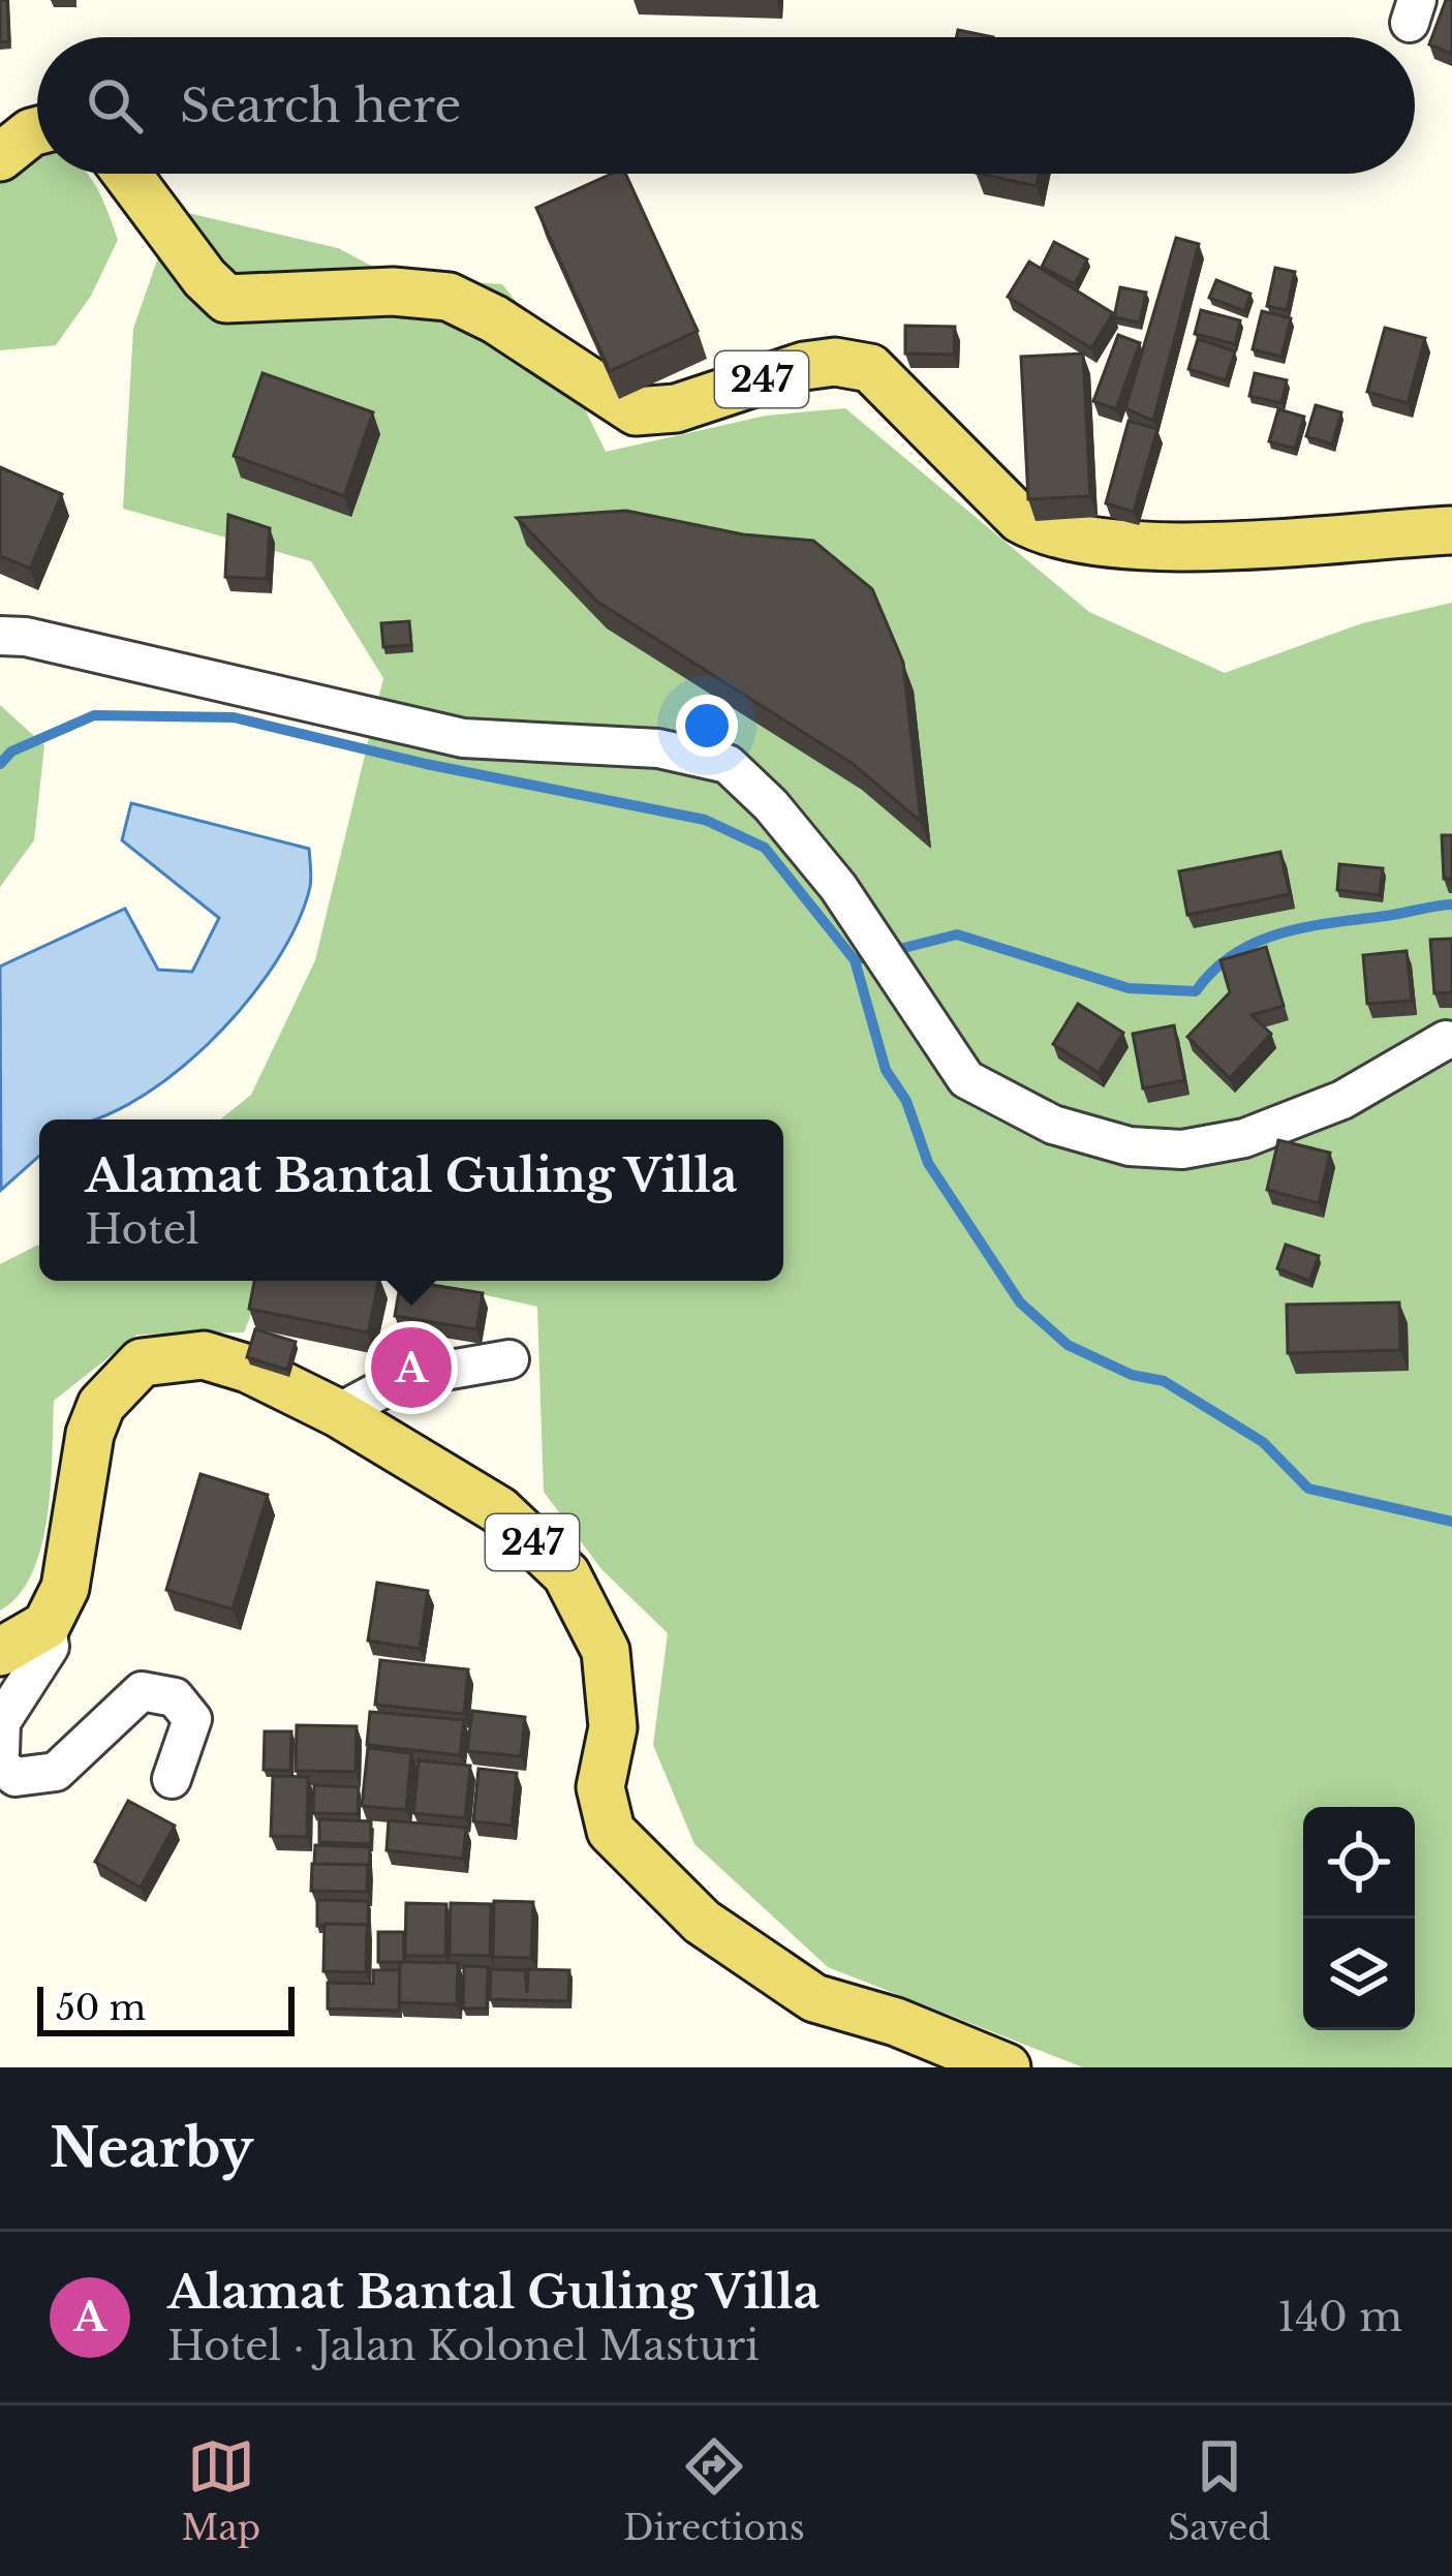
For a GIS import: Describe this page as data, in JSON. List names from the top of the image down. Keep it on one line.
{"streets":{"main road":["247"]},"scale_bar":"50 m","page":{"search":"Search here","popup":["Alamat Bantal Guling Villa","Hotel"],"pins":"A","scale":"50 m","heading":"Nearby","list":[{"mark":"A","name":"Alamat Bantal Guling Villa","note":"Hotel · Jalan Kolonel Masturi","value":"140 m"}],"nav":["Map","Directions","Saved"]}}
